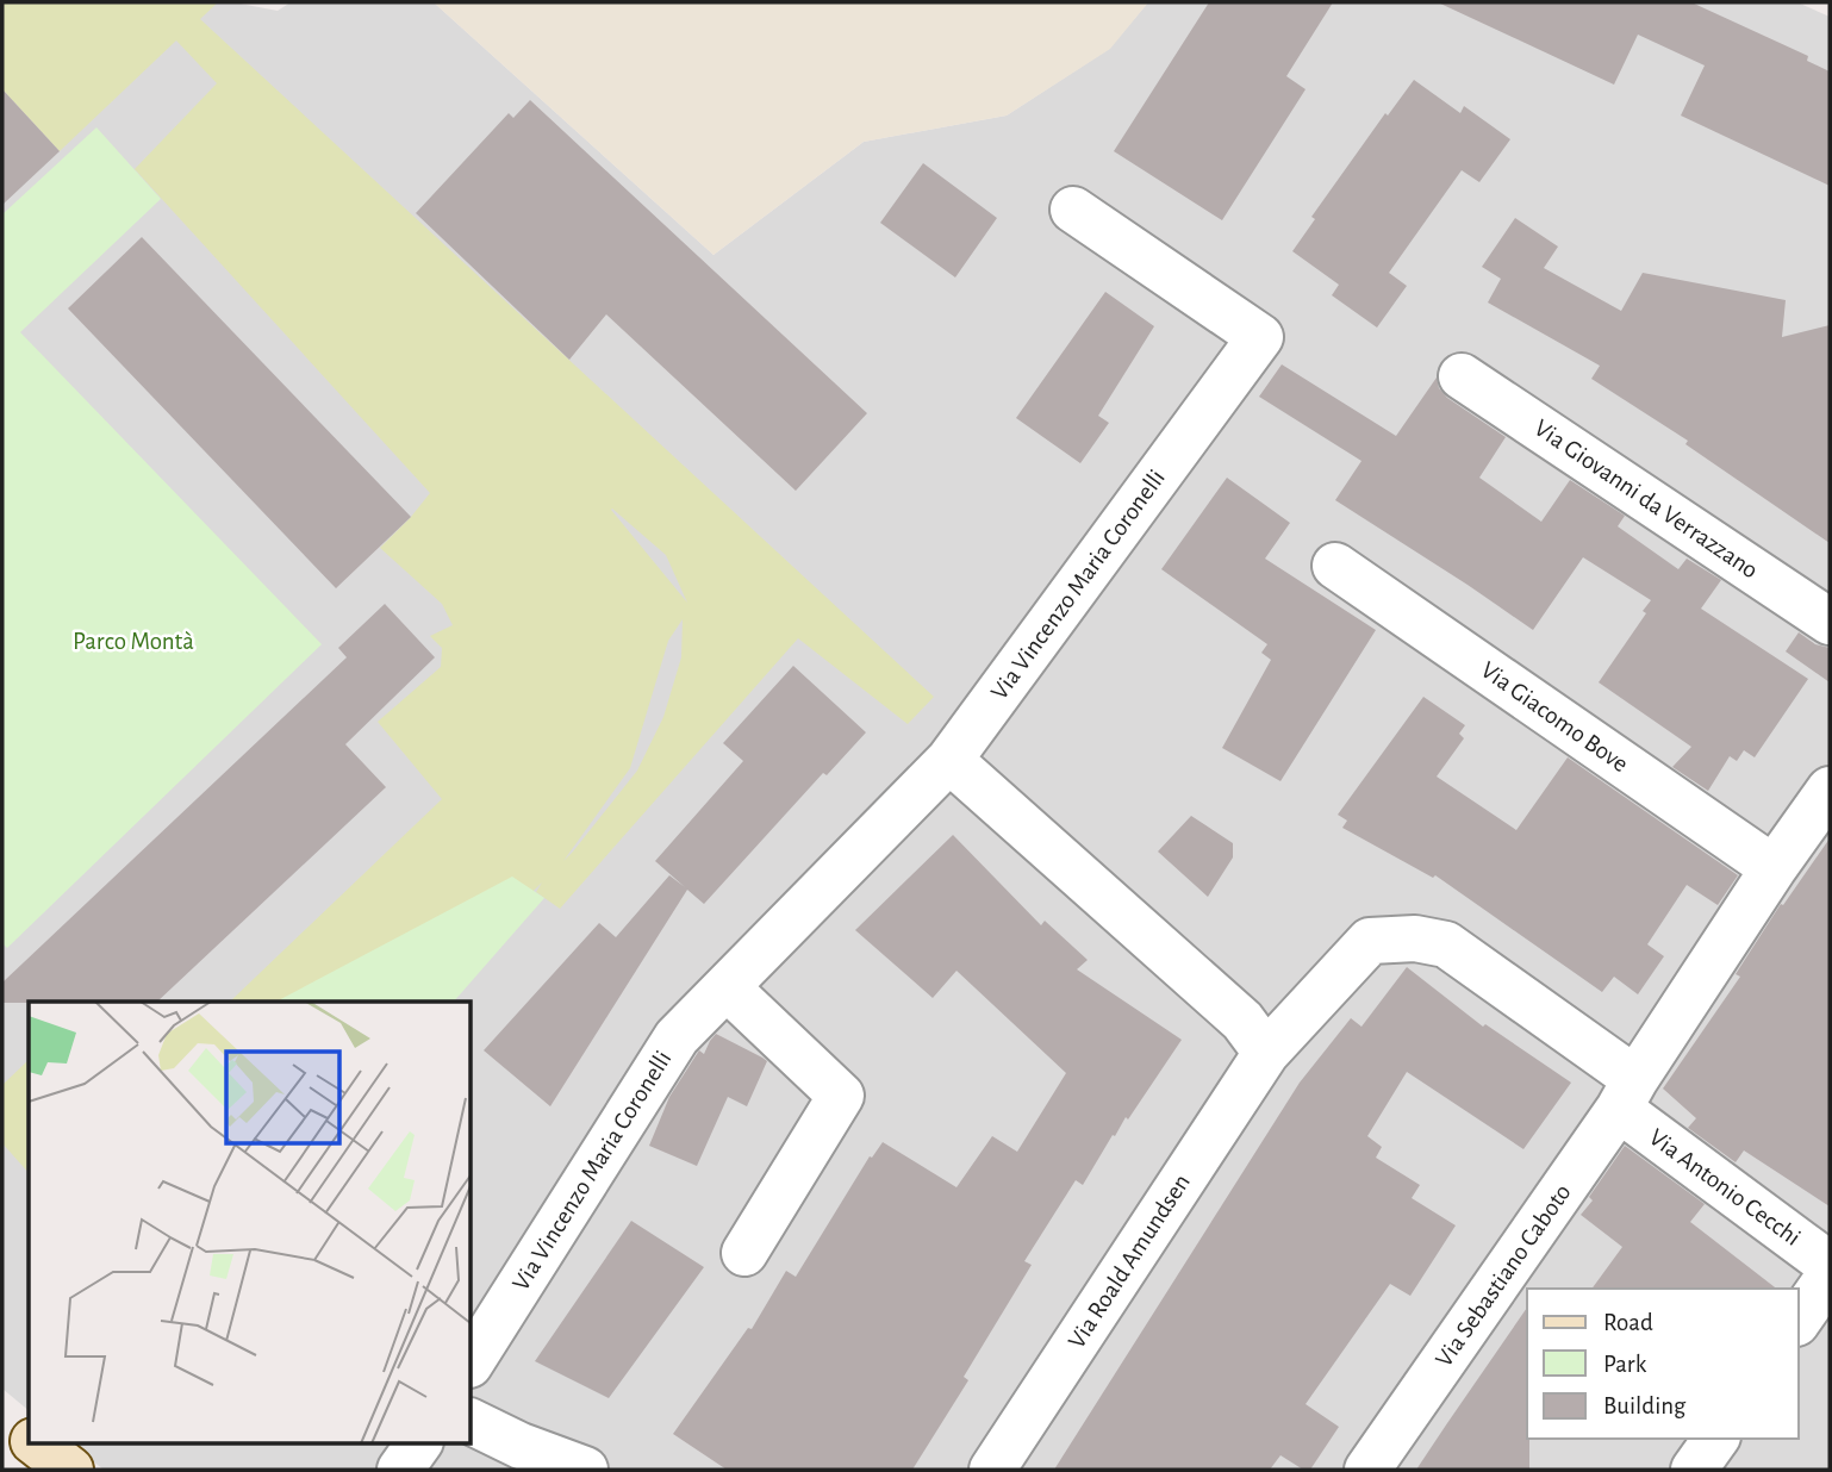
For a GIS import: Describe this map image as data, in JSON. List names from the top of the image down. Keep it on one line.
{"streets":{"street":["Via Giovanni da Verrazzano","Via Vincenzo Maria Coronelli","Via Giacomo Bove","Via Antonio Cecchi","Via Roald Amundsen","Via Sebastiano Caboto"]},"crossings":[["Via Giacomo Bove","Via Sebastiano Caboto"],["Via Antonio Cecchi","Via Roald Amundsen"],["Via Antonio Cecchi","Via Sebastiano Caboto"],["Via Roald Amundsen","Via Sebastiano Caboto"]],"parks":["Parco Montà"],"legend":["Road","Park","Building"]}
